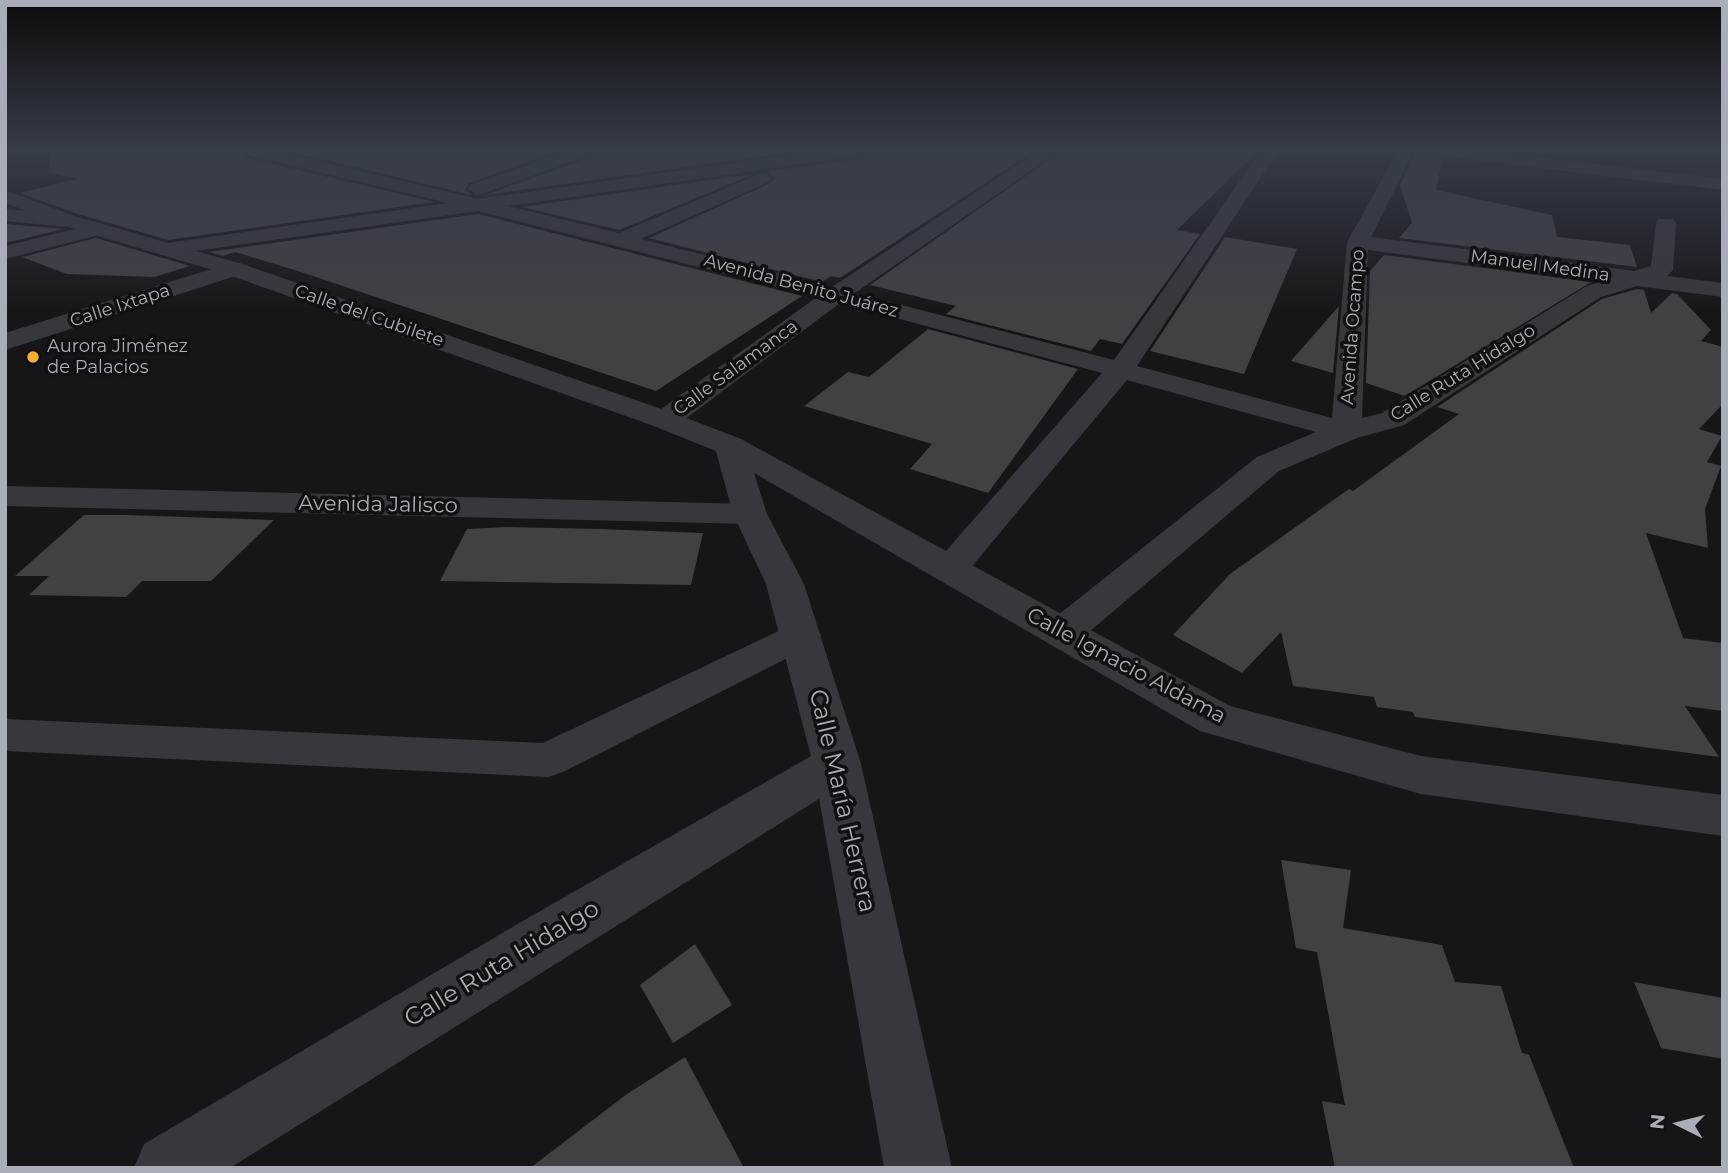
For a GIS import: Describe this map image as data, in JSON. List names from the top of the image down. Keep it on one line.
{"streets":{"street":["Manuel Medina","Avenida Benito Juárez","Calle Ixtapa","Calle del Cubilete","Avenida Ocampo","Calle Salamanca","Calle Ruta Hidalgo","Avenida Jalisco","Calle Ignacio Aldama","Calle María Herrera"]},"crossings":[["Manuel Medina","Avenida Ocampo"],["Manuel Medina","Calle Ruta Hidalgo"],["Avenida Benito Juárez","Avenida Ocampo"],["Avenida Benito Juárez","Calle Salamanca"],["Avenida Benito Juárez","Calle Ruta Hidalgo"],["Calle Ixtapa","Calle del Cubilete"],["Calle del Cubilete","Calle Salamanca"],["Calle del Cubilete","Calle Ignacio Aldama"],["Calle del Cubilete","Calle María Herrera"],["Avenida Ocampo","Calle Ruta Hidalgo"],["Calle Ruta Hidalgo","Calle Ignacio Aldama"],["Calle Ruta Hidalgo","Calle María Herrera"],["Avenida Jalisco","Calle María Herrera"],["Calle Ignacio Aldama","Calle María Herrera"]],"places":["Aurora Jiménez de Palacios"],"north":"left"}
